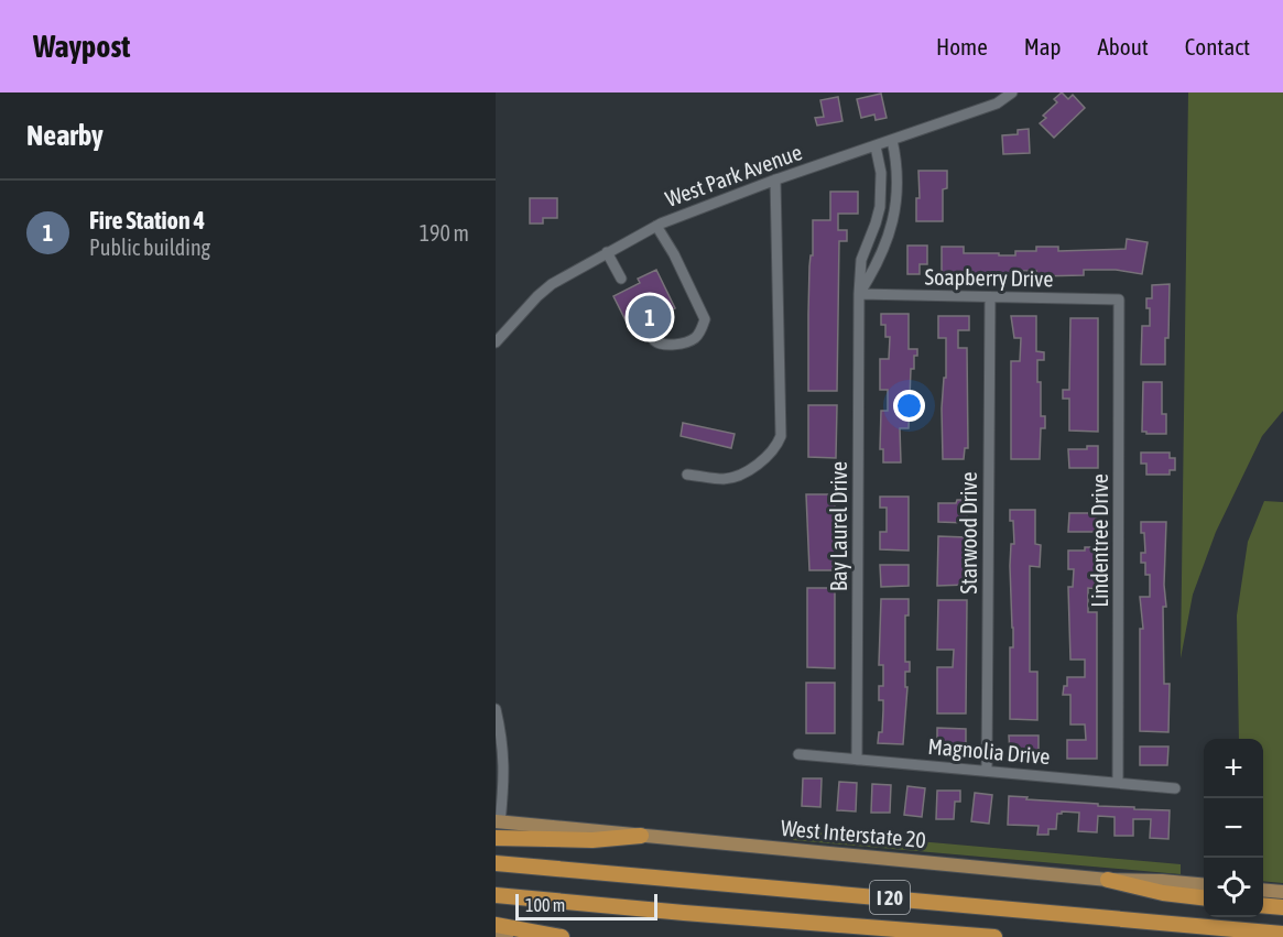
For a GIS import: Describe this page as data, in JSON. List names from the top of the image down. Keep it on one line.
{"streets":{"highway":["I 20"],"main road":["West Interstate 20"],"street":["West Park Avenue","Soapberry Drive","Bay Laurel Drive","Starwood Drive","Lindentree Drive","Magnolia Drive"]},"crossings":[["West Park Avenue","Bay Laurel Drive"],["Soapberry Drive","Bay Laurel Drive"],["Soapberry Drive","Starwood Drive"],["Soapberry Drive","Lindentree Drive"],["Bay Laurel Drive","Magnolia Drive"],["Starwood Drive","Magnolia Drive"],["Lindentree Drive","Magnolia Drive"]],"scale_bar":"100 m","page":{"header":"Waypost","nav":["Home","Map","About","Contact"],"heading":"Nearby","list":[{"mark":"1","name":"Fire Station 4","note":"Public building","value":"190 m"}],"pins":"1","map_buttons":["+","−"],"scale":"100 m"}}
